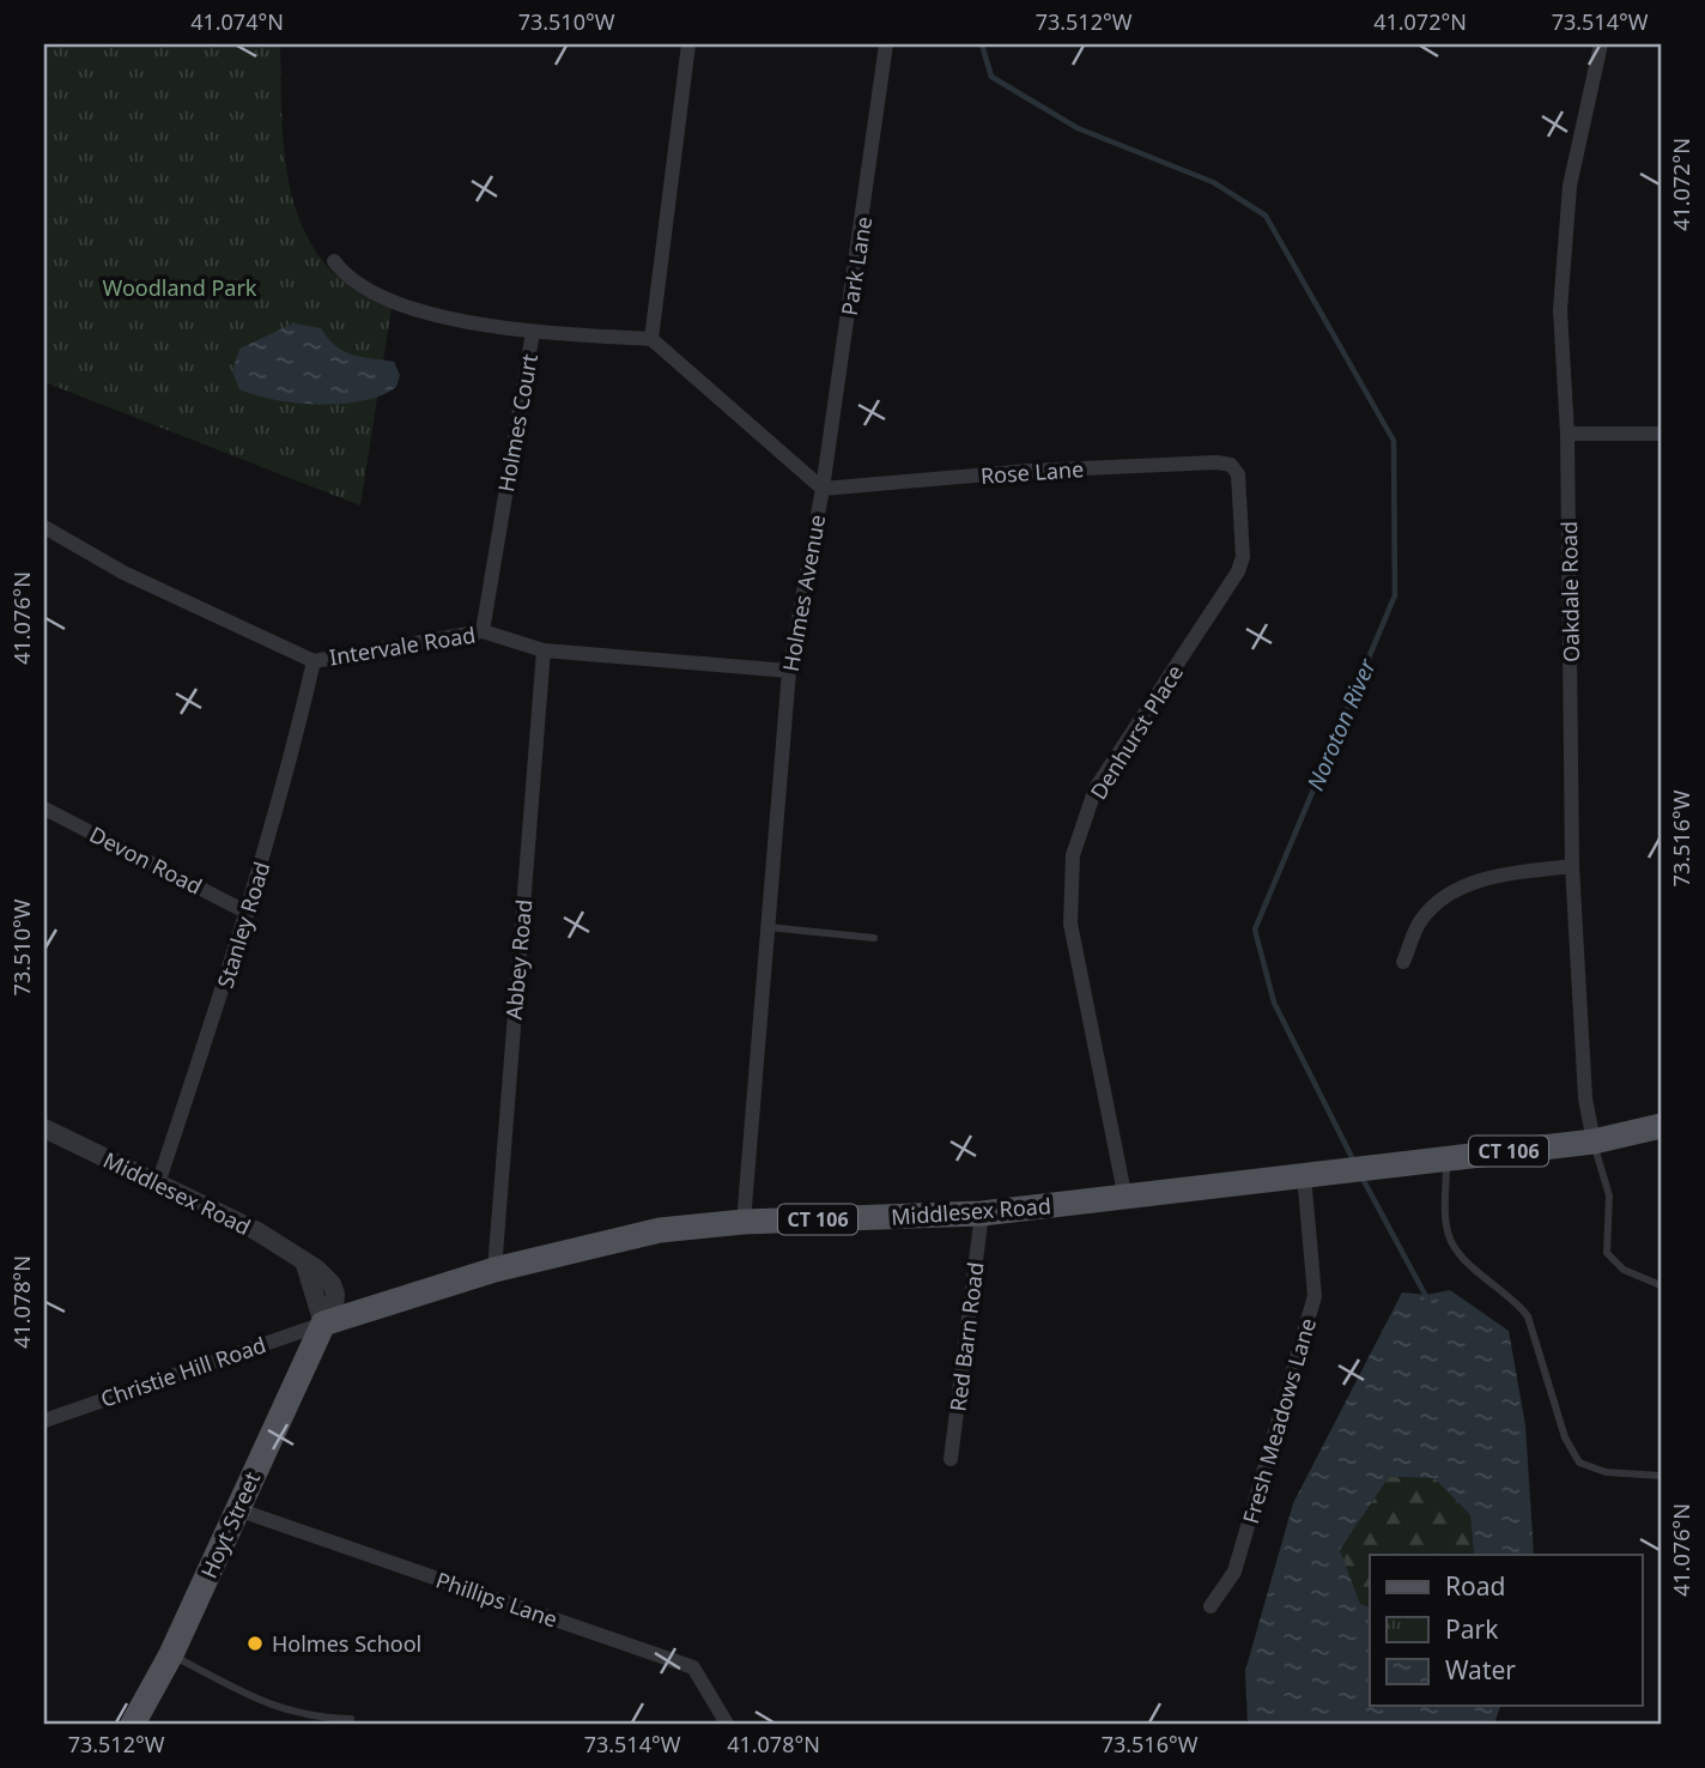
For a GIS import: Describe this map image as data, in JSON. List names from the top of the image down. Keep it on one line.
{"streets":{"main road":["CT 106","Middlesex Road","Hoyt Street"],"street":["Park Lane","Holmes Court","Rose Lane","Oakdale Road","Holmes Avenue","Intervale Road","Denhurst Place","Devon Road","Stanley Road","Abbey Road","Red Barn Road","Christie Hill Road","Fresh Meadows Lane","Phillips Lane"]},"crossings":[["Park Lane","Rose Lane"],["Park Lane","Holmes Avenue"],["Holmes Court","Holmes Avenue"],["Holmes Court","Intervale Road"],["Rose Lane","Holmes Avenue"],["Rose Lane","Denhurst Place"],["Oakdale Road","CT 106"],["Holmes Avenue","Intervale Road"],["Holmes Avenue","Middlesex Road"],["Intervale Road","Stanley Road"],["Intervale Road","Abbey Road"],["Denhurst Place","Middlesex Road"],["Devon Road","Stanley Road"],["Stanley Road","Middlesex Road"],["Abbey Road","Middlesex Road"],["CT 106","Middlesex Road"],["Middlesex Road","Red Barn Road"],["Middlesex Road","Christie Hill Road"],["Middlesex Road","Fresh Meadows Lane"],["Middlesex Road","Hoyt Street"],["Christie Hill Road","Hoyt Street"],["Hoyt Street","Phillips Lane"]],"water":["Noroton River"],"parks":["Woodland Park"],"places":["Holmes School"],"legend":["Road","Park","Water"],"coordinates":["41.074°N","73.510°W","73.512°W","41.072°N","73.514°W","41.076°N","73.516°W","41.078°N"]}
